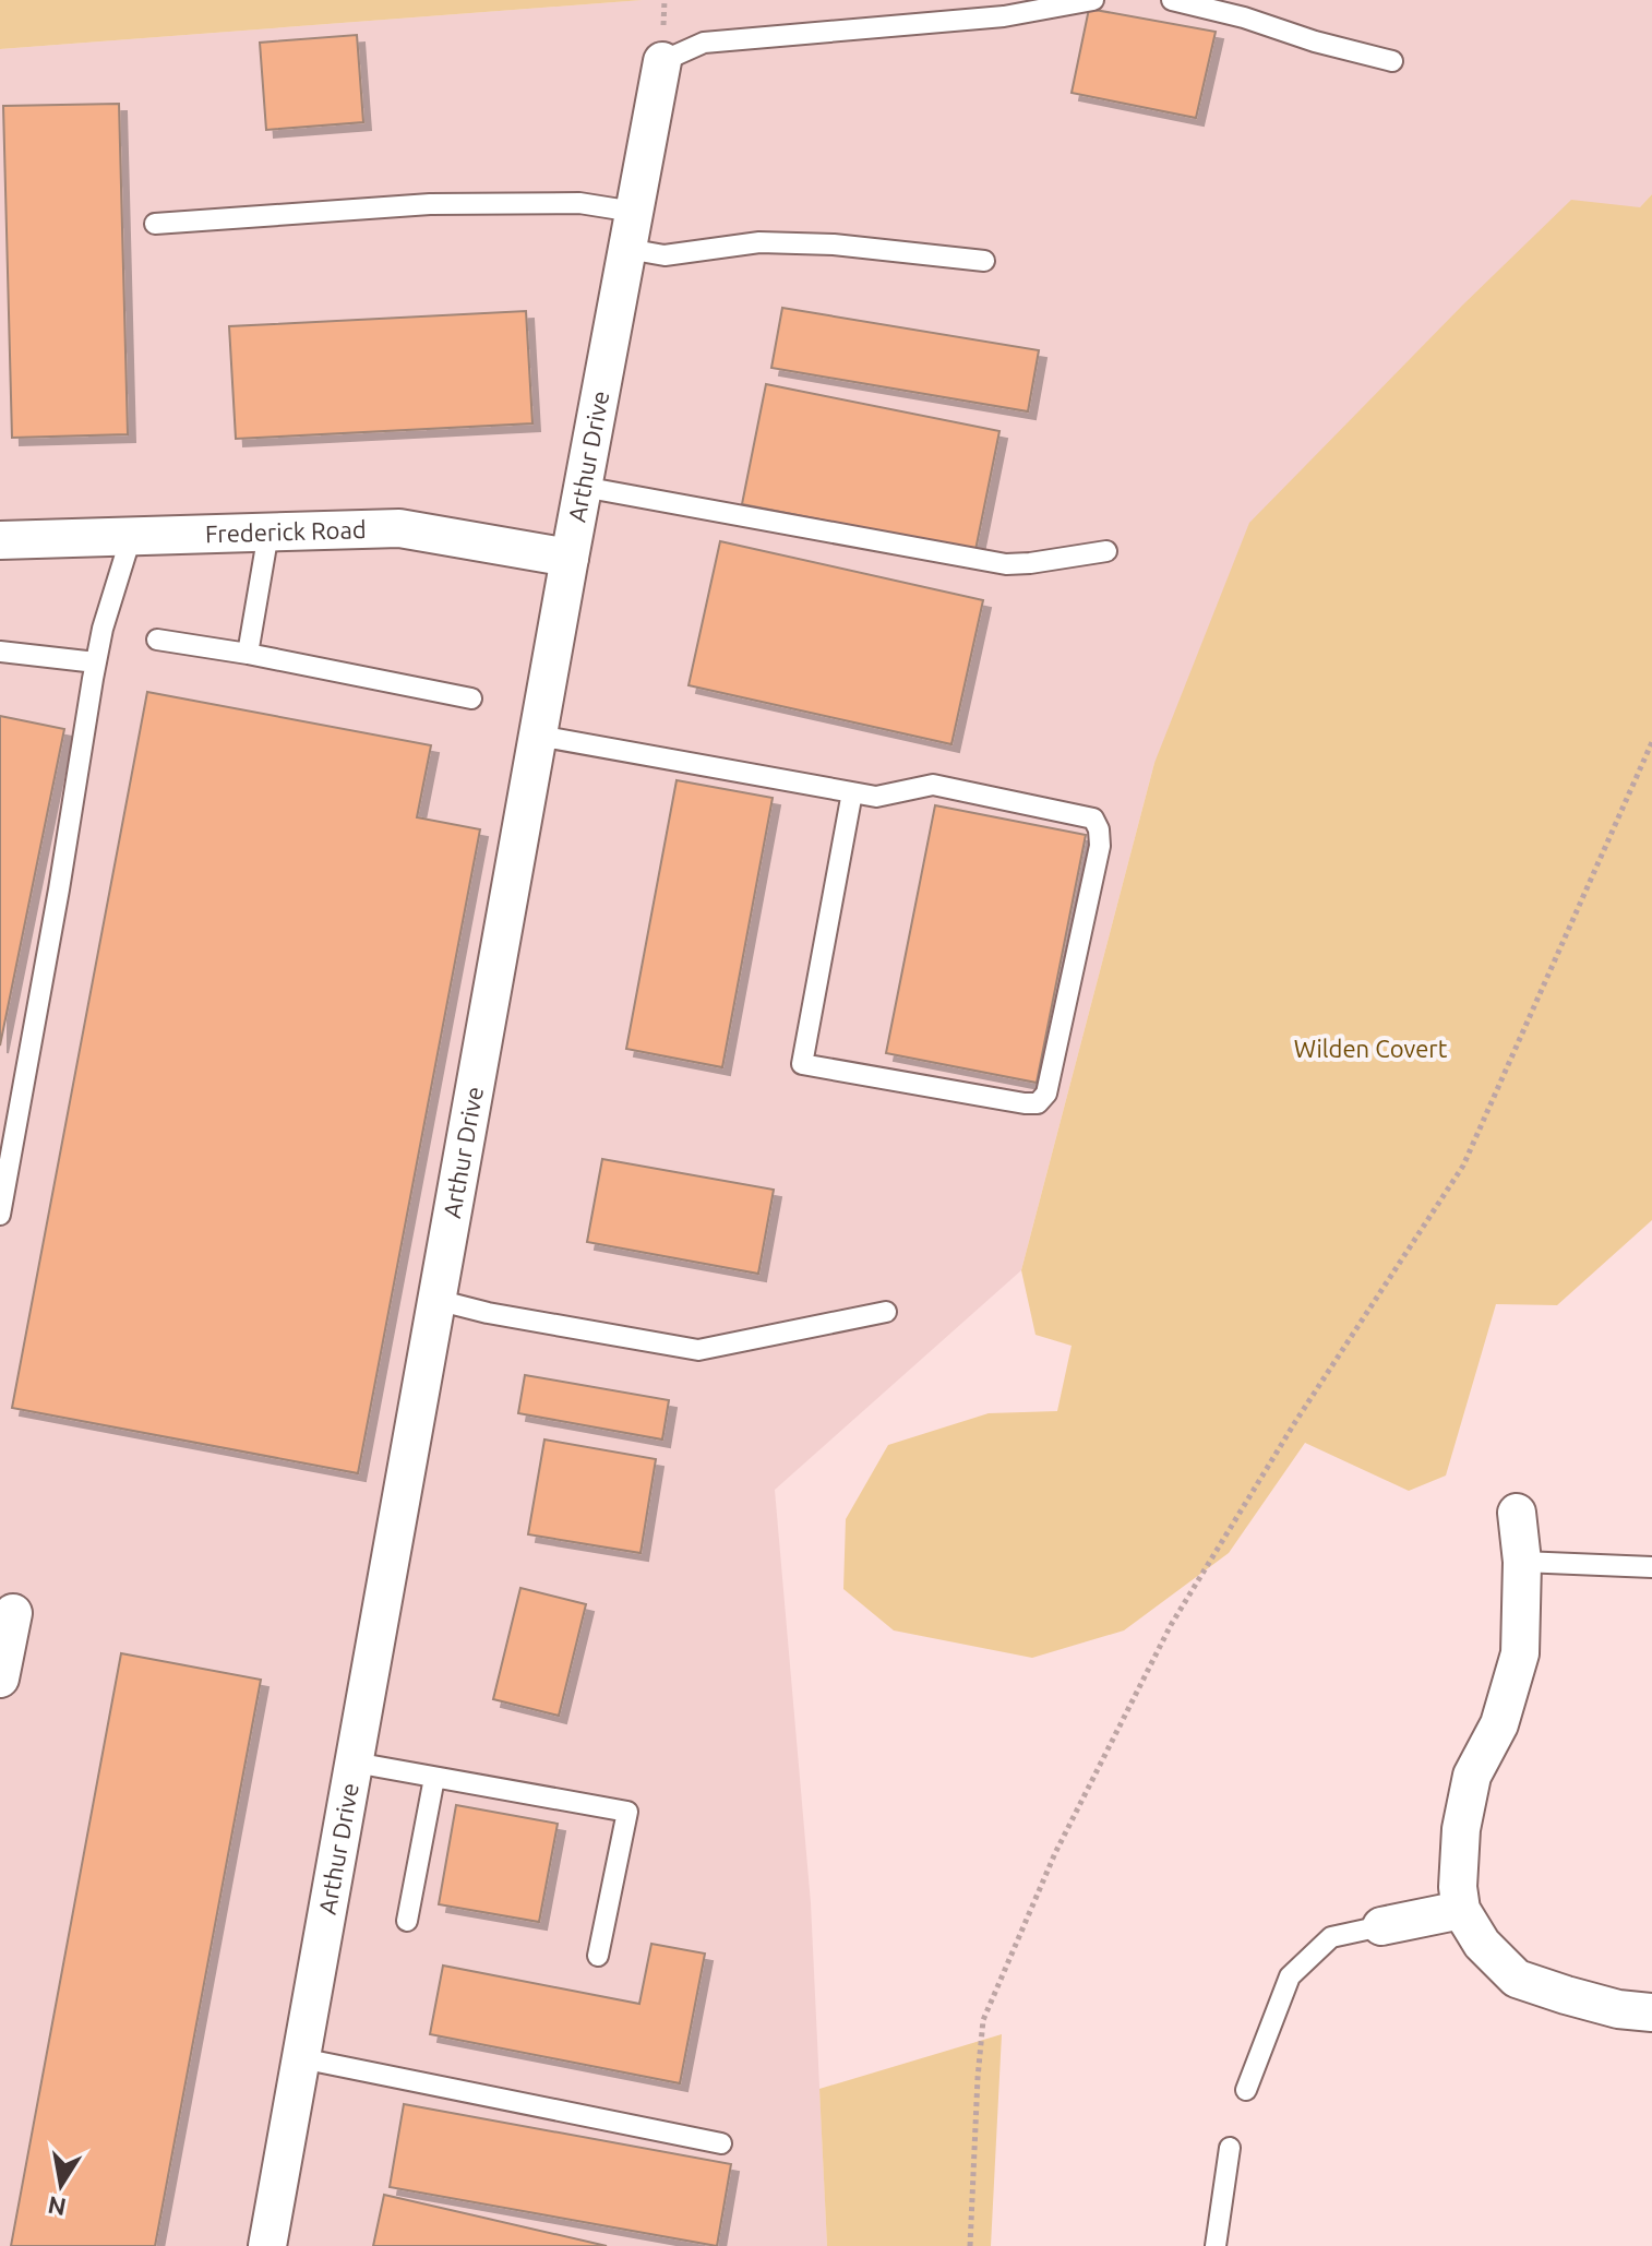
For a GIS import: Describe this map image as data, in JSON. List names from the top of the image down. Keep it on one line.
{"streets":{"street":["Arthur Drive","Frederick Road"]},"crossings":[["Arthur Drive","Frederick Road"]],"parks":["Wilden Covert"],"north":"bottom"}
